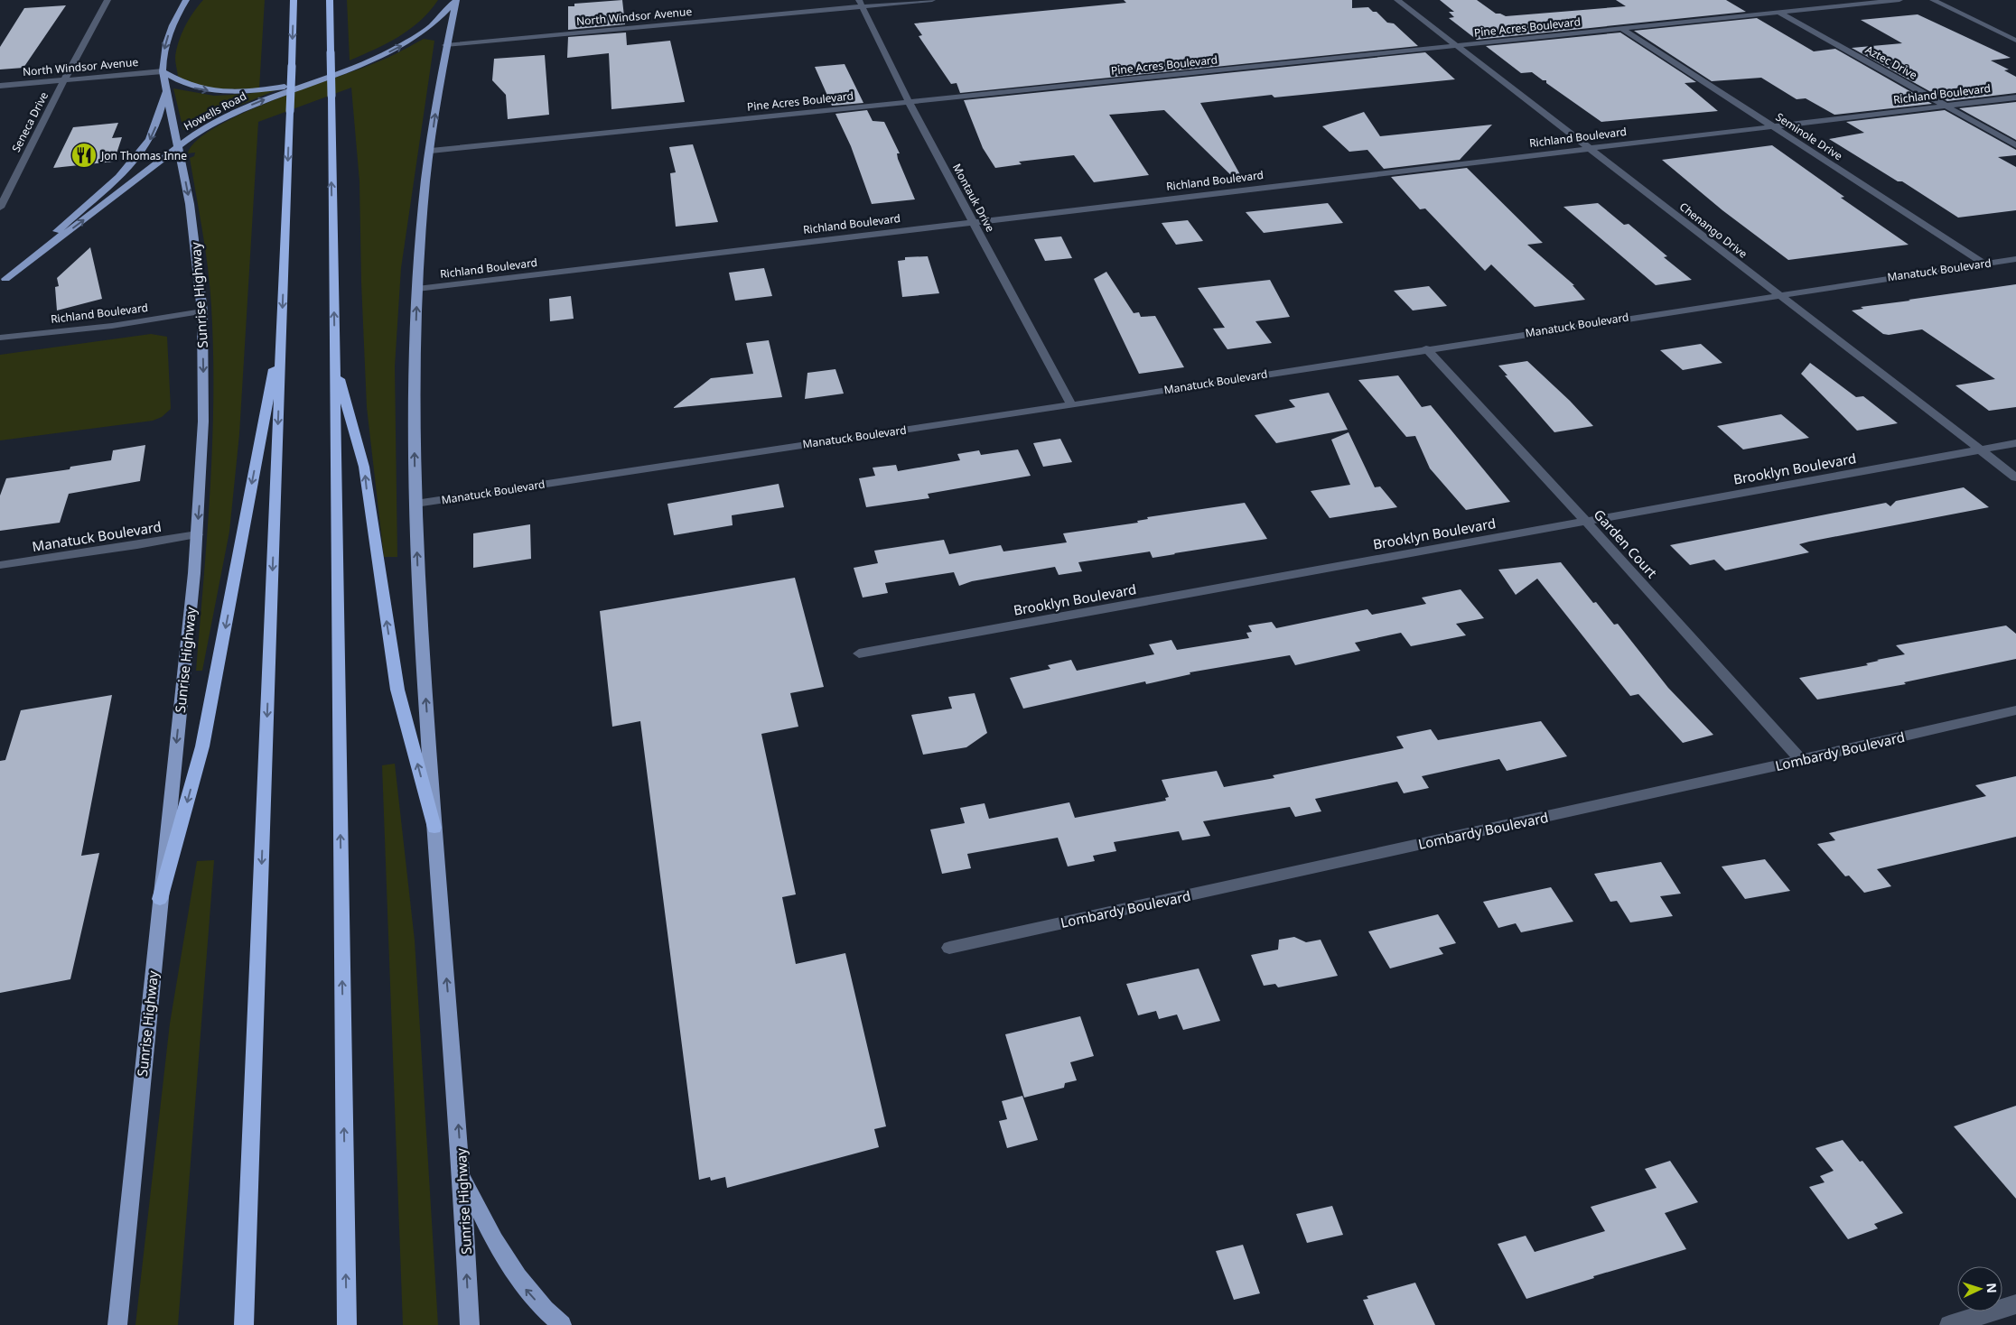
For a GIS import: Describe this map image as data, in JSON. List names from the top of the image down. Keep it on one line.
{"streets":{"main road":["Howells Road","Sunrise Highway"],"street":["North Windsor Avenue","Pine Acres Boulevard","Aztec Drive","Richland Boulevard","Seneca Drive","Seminole Drive","Montauk Drive","Chenango Drive","Manatuck Boulevard","Brooklyn Boulevard","Garden Court","Lombardy Boulevard"]},"crossings":[["North Windsor Avenue","Seneca Drive"],["North Windsor Avenue","Montauk Drive"],["North Windsor Avenue","Sunrise Highway"],["Pine Acres Boulevard","Aztec Drive"],["Pine Acres Boulevard","Seminole Drive"],["Pine Acres Boulevard","Montauk Drive"],["Pine Acres Boulevard","Chenango Drive"],["Pine Acres Boulevard","Sunrise Highway"],["Aztec Drive","Richland Boulevard"],["Richland Boulevard","Seminole Drive"],["Richland Boulevard","Montauk Drive"],["Richland Boulevard","Chenango Drive"],["Richland Boulevard","Sunrise Highway"],["Howells Road","Sunrise Highway"],["Seminole Drive","Manatuck Boulevard"],["Montauk Drive","Manatuck Boulevard"],["Chenango Drive","Manatuck Boulevard"],["Chenango Drive","Brooklyn Boulevard"],["Manatuck Boulevard","Sunrise Highway"],["Manatuck Boulevard","Garden Court"],["Brooklyn Boulevard","Garden Court"],["Garden Court","Lombardy Boulevard"]],"places":{"restaurant":["Jon Thomas Inne"]},"north":"right"}
